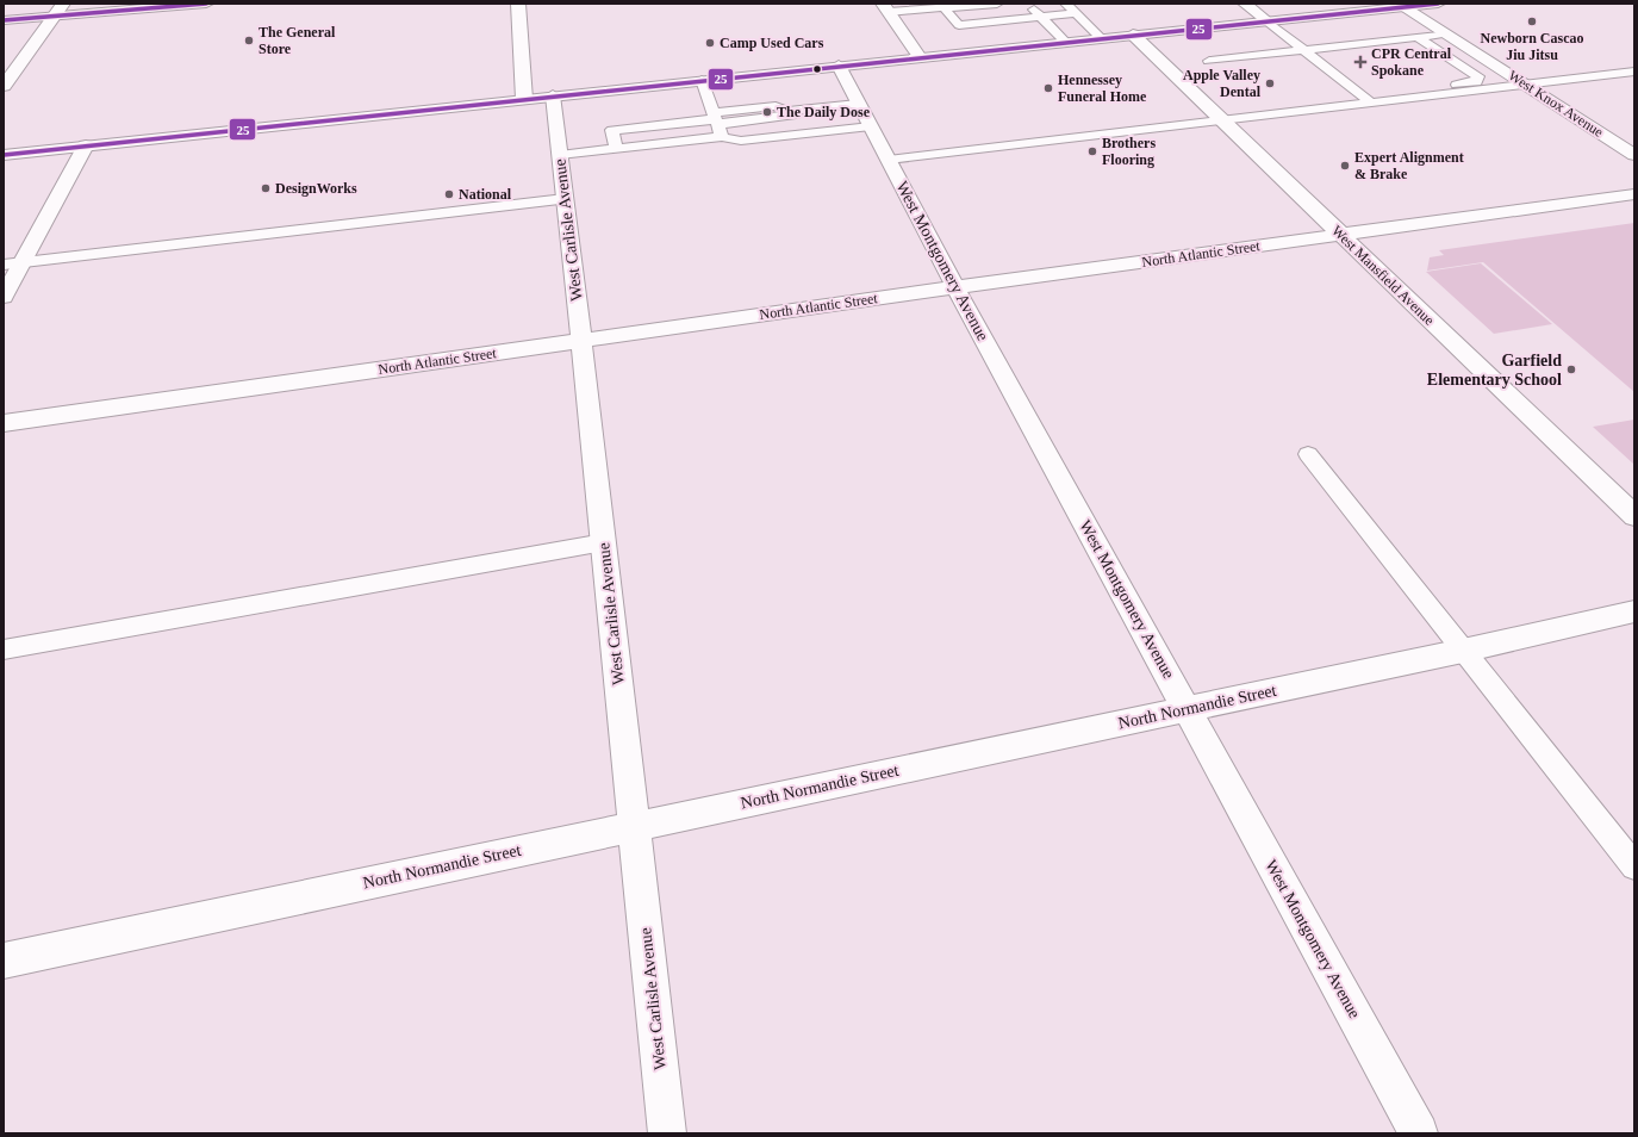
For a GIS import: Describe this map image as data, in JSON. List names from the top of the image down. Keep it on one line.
{"streets":{"street":["West Knox Avenue","West Carlisle Avenue","North Atlantic Street","West Montgomery Avenue","West Mansfield Avenue","North Normandie Street"]},"crossings":[["West Carlisle Avenue","North Atlantic Street"],["West Carlisle Avenue","North Normandie Street"],["North Atlantic Street","West Montgomery Avenue"],["North Atlantic Street","West Mansfield Avenue"],["West Montgomery Avenue","North Normandie Street"]],"places":{"other":["Newborn Cascao Jiu Jitsu","The General Store","Camp Used Cars","Apple Valley Dental","Hennessey Funeral Home","The Daily Dose","Brothers Flooring","Expert Alignment & Brake","DesignWorks","National","Garfield Elementary School"],"health":["CPR Central Spokane"]},"lines":["transit line 25"]}
